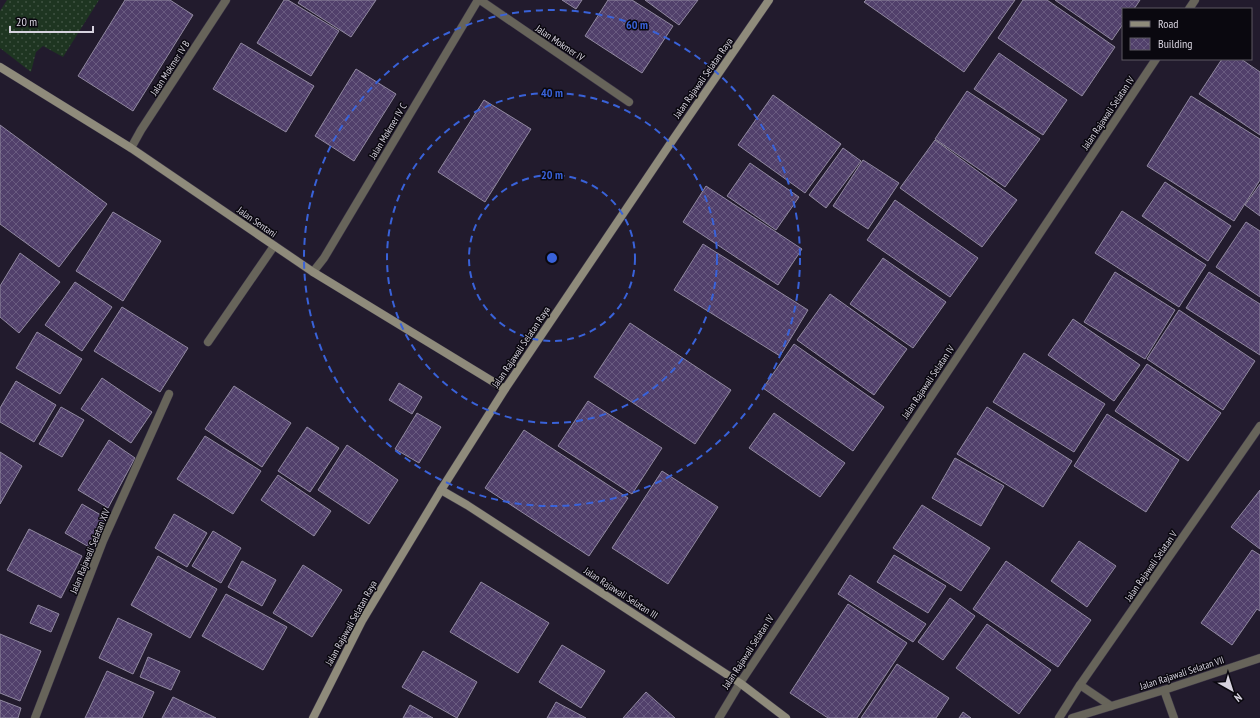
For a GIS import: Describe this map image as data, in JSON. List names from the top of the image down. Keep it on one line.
{"streets":{"street":["Jalan Mokmer IV","Jalan Mokmer IV B","Jalan Rajawali Selatan Raya","Jalan Rajawali Selatan IV","Jalan Mokmer IV C","Jalan Sentani","Jalan Rajawali Selatan XIV","Jalan Rajawali Selatan V","Jalan Rajawali Selatan III","Jalan Rajawali Selatan VII"]},"crossings":[["Jalan Mokmer IV","Jalan Mokmer IV C"],["Jalan Mokmer IV B","Jalan Sentani"],["Jalan Rajawali Selatan Raya","Jalan Sentani"],["Jalan Rajawali Selatan Raya","Jalan Rajawali Selatan III"],["Jalan Rajawali Selatan IV","Jalan Rajawali Selatan III"],["Jalan Mokmer IV C","Jalan Sentani"]],"legend":["Road","Building"],"scale_bar":"20 m","north":"bottom right","rings":["60 m","40 m","20 m"]}
